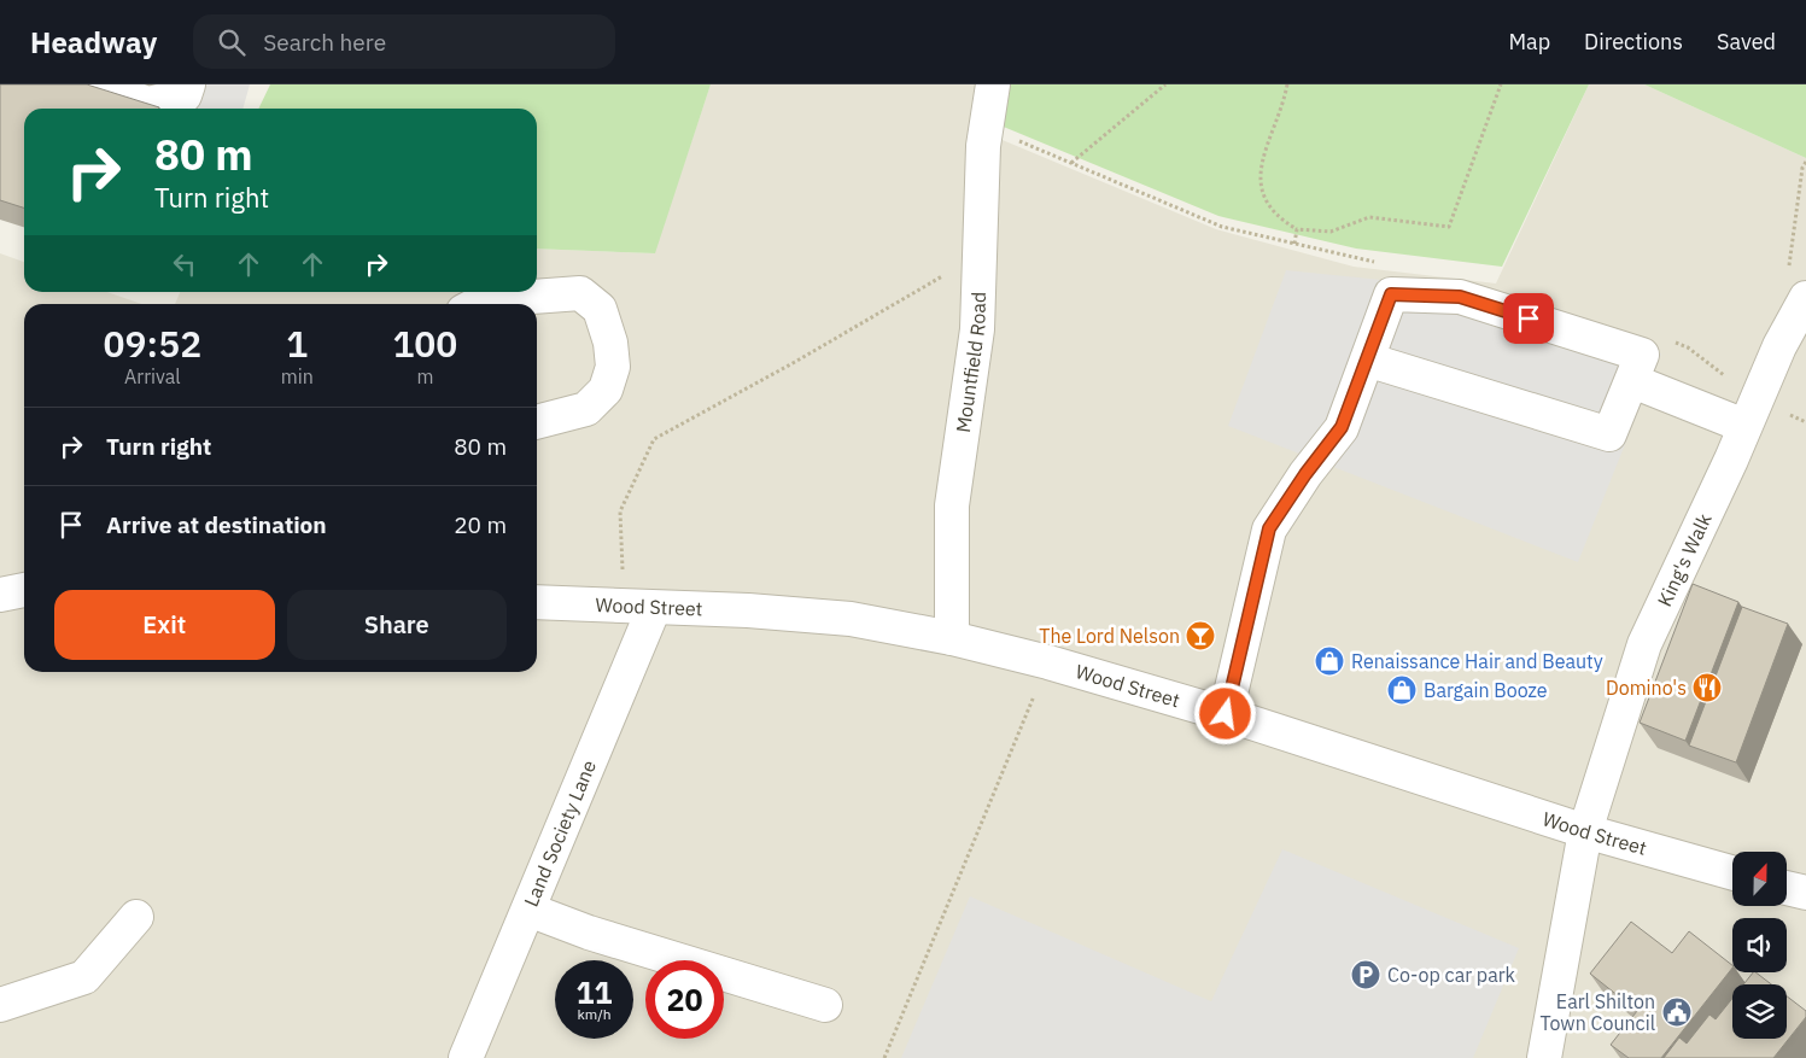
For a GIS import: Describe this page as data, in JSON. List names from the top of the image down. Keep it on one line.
{"streets":{"street":["Mountfield Road","King's Walk","Wood Street","Land Society Lane"]},"crossings":[["Mountfield Road","Wood Street"],["King's Walk","Wood Street"],["Wood Street","Land Society Lane"]],"places":{"bar":["The Lord Nelson"],"shop":["Renaissance Hair and Beauty","Bargain Booze"],"restaurant":["Domino's"],"parking":["Co-op car park"],"public building":["Earl Shilton Town Council"]},"north":"top","page":{"header":"Headway","search":"Search here","nav":["Map","Directions","Saved"],"turn":["80 m","Turn right"],"eta":["09:52","Arrival","1","min","100","m"],"list":[{"name":"Turn right","value":"80 m"},{"name":"Arrive at destination","value":"20 m"}],"buttons":["Exit","Share"],"speed":"11 km/h","limit":"20"}}
